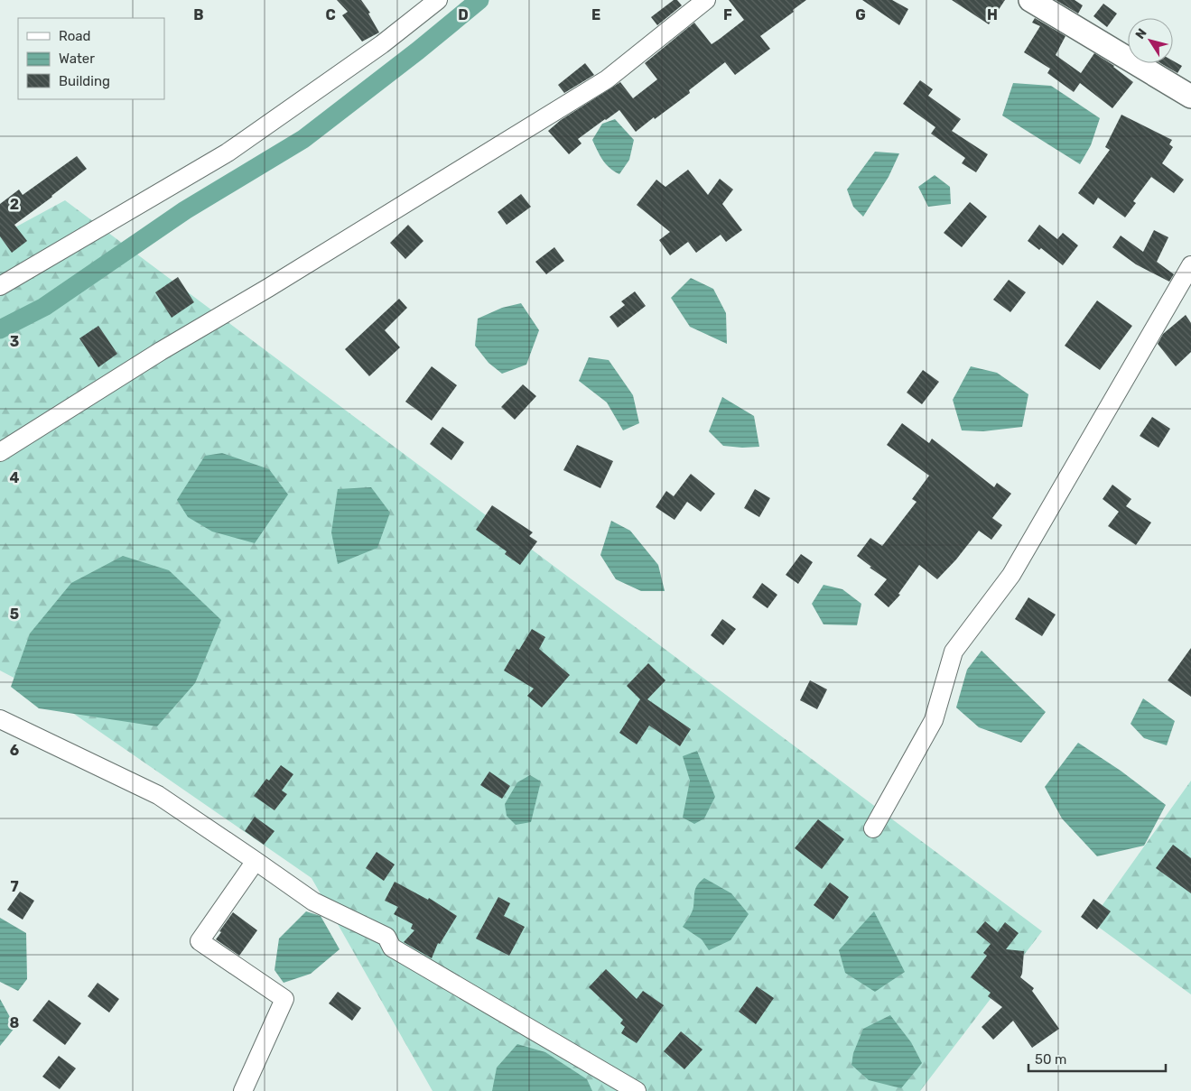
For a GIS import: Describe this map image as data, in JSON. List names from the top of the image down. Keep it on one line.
{"legend":["Road","Water","Building"],"scale_bar":"50 m","north":"top left","grid":{"columns":["B","C","D","E","F","G","H"],"rows":["2","3","4","5","6","7","8"]}}
